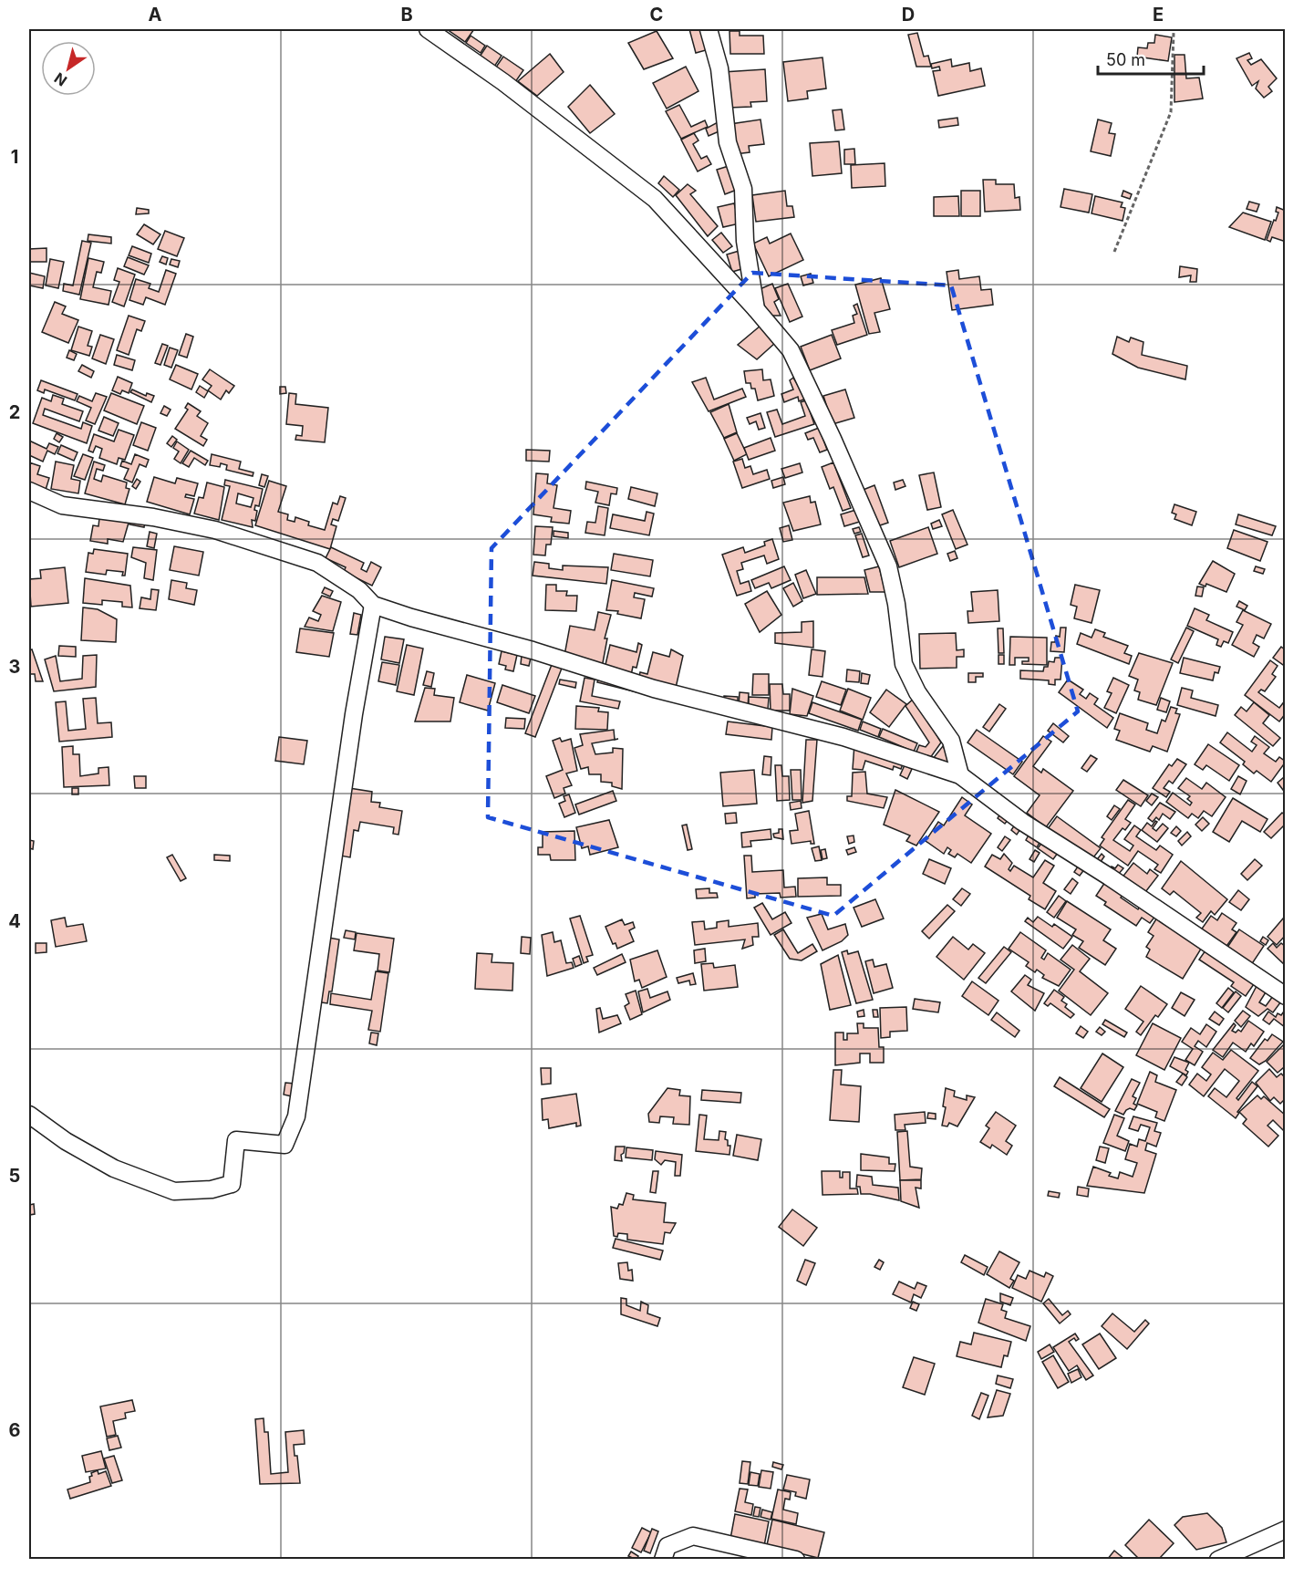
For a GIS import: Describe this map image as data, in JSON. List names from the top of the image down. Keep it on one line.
{"scale_bar":"50 m","north":"bottom left","grid":{"columns":["A","B","C","D","E"],"rows":["1","2","3","4","5","6"]}}
